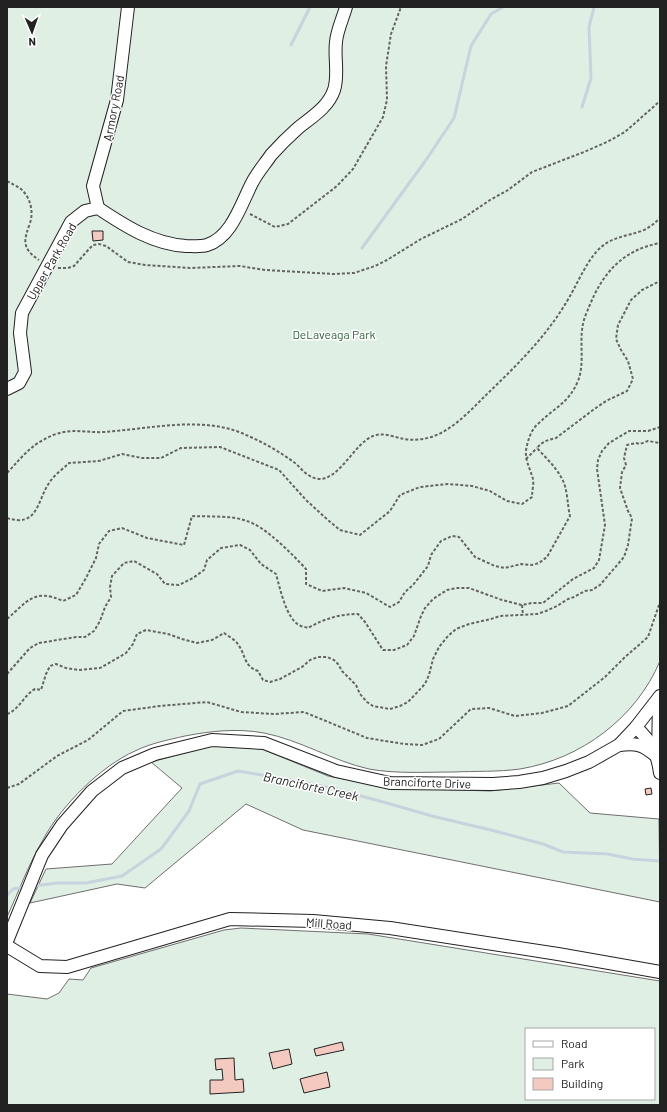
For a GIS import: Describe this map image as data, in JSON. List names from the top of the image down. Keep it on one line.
{"streets":{"street":["Armory Road","Upper Park Road","Branciforte Drive","Mill Road"]},"crossings":[["Armory Road","Upper Park Road"]],"water":["Branciforte Creek"],"parks":["DeLaveaga Park"],"legend":["Road","Park","Building"],"north":"bottom"}
